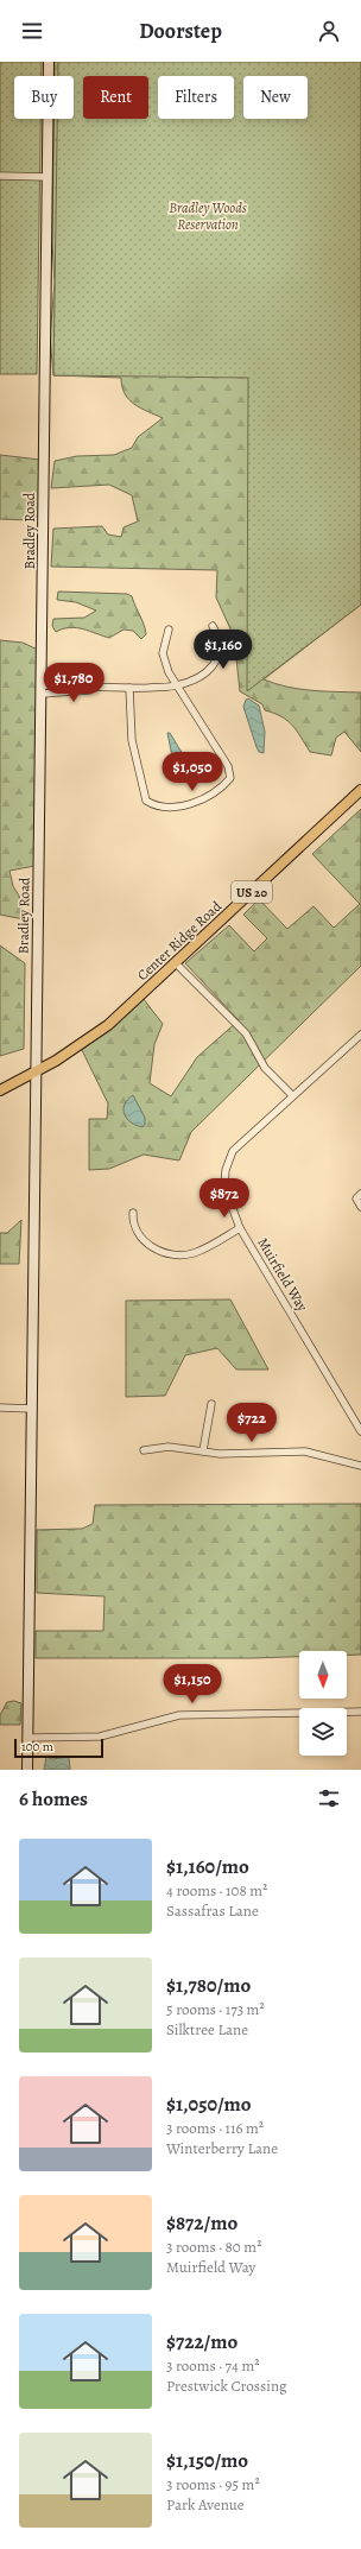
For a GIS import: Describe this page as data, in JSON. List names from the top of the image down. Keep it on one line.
{"streets":{"main road":["US 20","Center Ridge Road"],"street":["Bradley Road","Muirfield Way"]},"crossings":[["Bradley Road","Center Ridge Road"]],"parks":["Bradley Woods Reservation"],"scale_bar":"100 m","north":"bottom","page":{"header":"Doorstep","chip":["Buy","Rent","Filters","New"],"price":["$1,160","$1,780","$1,050","$872","$722","$1,150"],"scale":"100 m","heading":"6 homes","list":[{"name":"$1,160/mo","note":"4 rooms · 108 m² · Sassafras Lane"},{"name":"$1,780/mo","note":"5 rooms · 173 m² · Silktree Lane"},{"name":"$1,050/mo","note":"3 rooms · 116 m² · Winterberry Lane"},{"name":"$872/mo","note":"3 rooms · 80 m² · Muirfield Way"},{"name":"$722/mo","note":"3 rooms · 74 m² · Prestwick Crossing"},{"name":"$1,150/mo","note":"3 rooms · 95 m² · Park Avenue"}]}}
